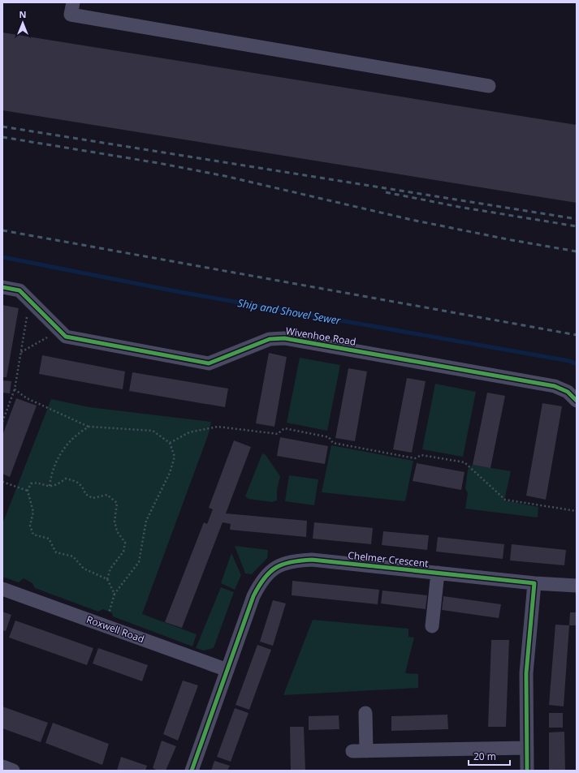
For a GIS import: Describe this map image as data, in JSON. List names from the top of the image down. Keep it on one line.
{"streets":{"street":["Wivenhoe Road","Chelmer Crescent","Roxwell Road"]},"crossings":[["Chelmer Crescent","Roxwell Road"]],"water":["Ship and Shovel Sewer"],"scale_bar":"20 m","north":"top"}
